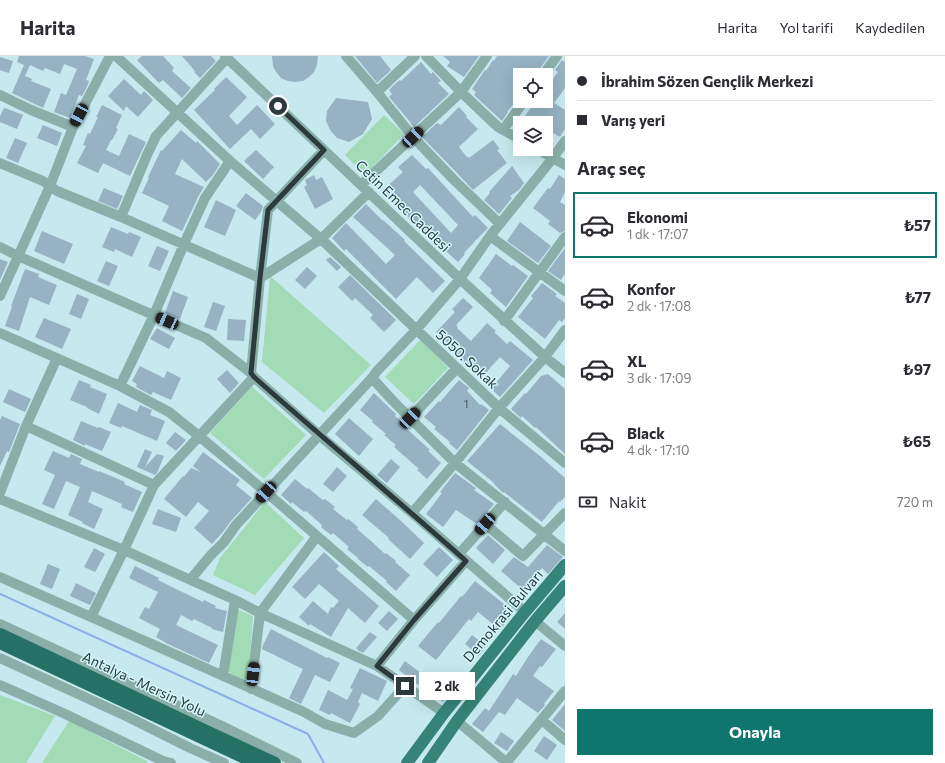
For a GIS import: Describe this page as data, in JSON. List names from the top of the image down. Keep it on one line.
{"streets":{"highway":["Antalya - Mersin Yolu"],"main road":["Demokrasi Bulvarı"],"street":["Cetin Emec Caddesi","5050. Sokak"]},"house_numbers":["1"],"page":{"header":"Harita","nav":["Harita","Yol tarifi","Kaydedilen"],"banner":["İbrahim Sözen Gençlik Merkezi","Varış yeri"],"heading":"Araç seç","list":[{"name":"Ekonomi","note":"1 dk · 17:07","value":"₺57"},{"name":"Konfor","note":"2 dk · 17:08","value":"₺77"},{"name":"XL","note":"3 dk · 17:09","value":"₺97"},{"name":"Black","note":"4 dk · 17:10","value":"₺65"}],"pay":["Nakit","720 m"],"bubble":"2 dk","buttons":"Onayla"}}
